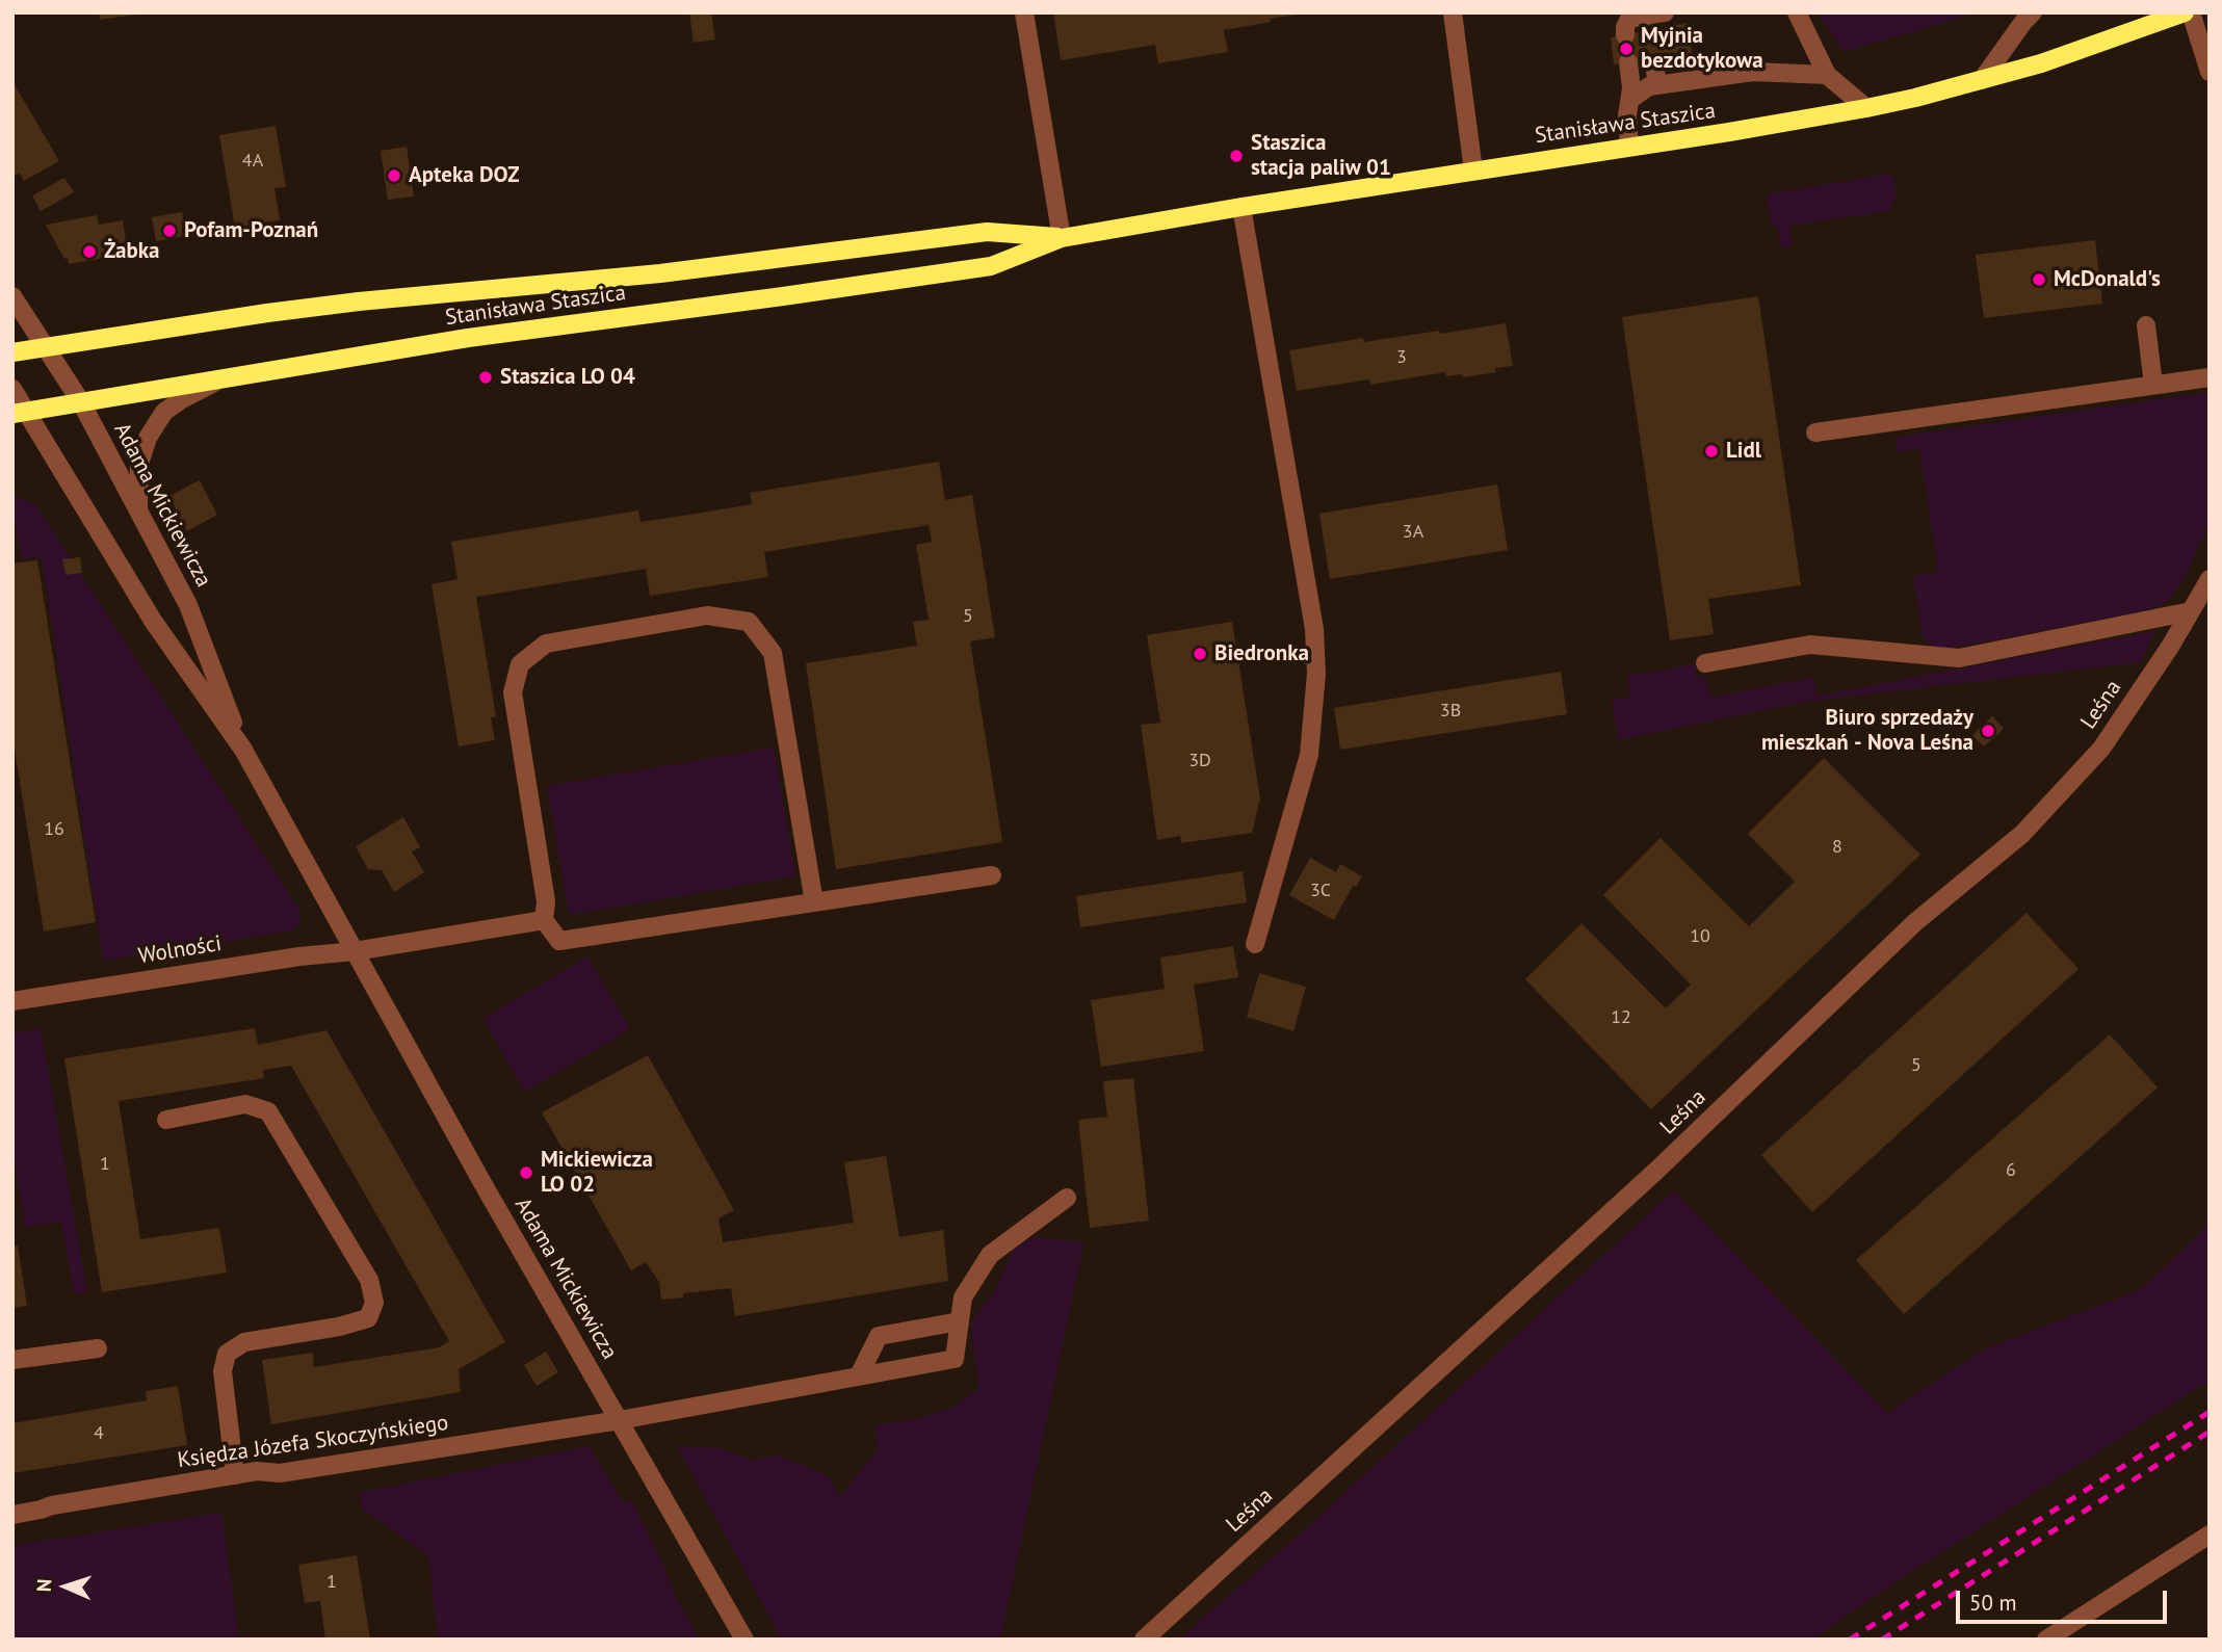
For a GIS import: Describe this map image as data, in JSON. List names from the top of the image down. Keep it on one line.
{"streets":{"main road":["Stanisława Staszica"],"street":["Adama Mickiewicza","Leśna","Wolności","Księdza Józefa Skoczyńskiego"]},"crossings":[["Stanisława Staszica","Adama Mickiewicza"],["Adama Mickiewicza","Wolności"],["Adama Mickiewicza","Księdza Józefa Skoczyńskiego"]],"places":["Myjnia bezdotykowa","Staszica stacja paliw 01","Apteka DOZ","Pofam-Poznań","Żabka","McDonald's","Staszica LO 04","Lidl","Biedronka","Biuro sprzedaży mieszkań - Nova Leśna","Mickiewicza LO 02"],"house_numbers":["4A","3","3A","5","3B","3D","16","8","3C","10","12","5","1","6","4","1"],"scale_bar":"50 m","north":"left"}
